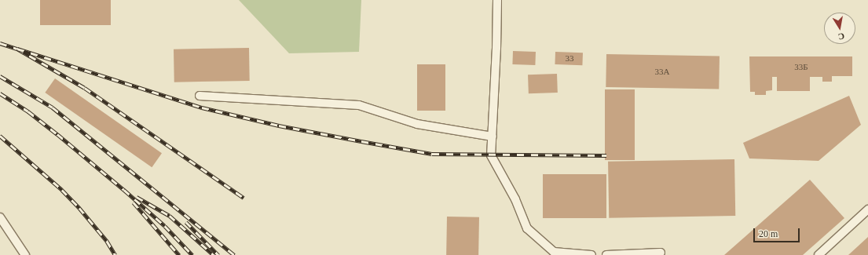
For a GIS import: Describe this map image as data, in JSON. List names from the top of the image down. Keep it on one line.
{"house_numbers":["33","33Б","33А"],"scale_bar":"20 m","north":"bottom"}
